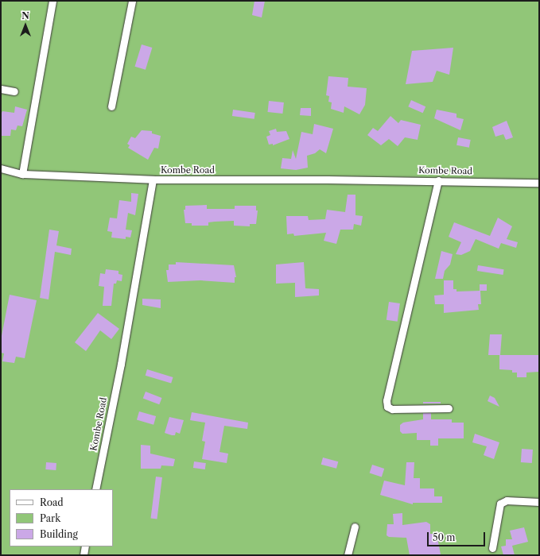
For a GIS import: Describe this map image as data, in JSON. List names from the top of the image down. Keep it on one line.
{"streets":{"street":["Kombe Road"]},"legend":["Road","Park","Building"],"scale_bar":"50 m","north":"top"}
